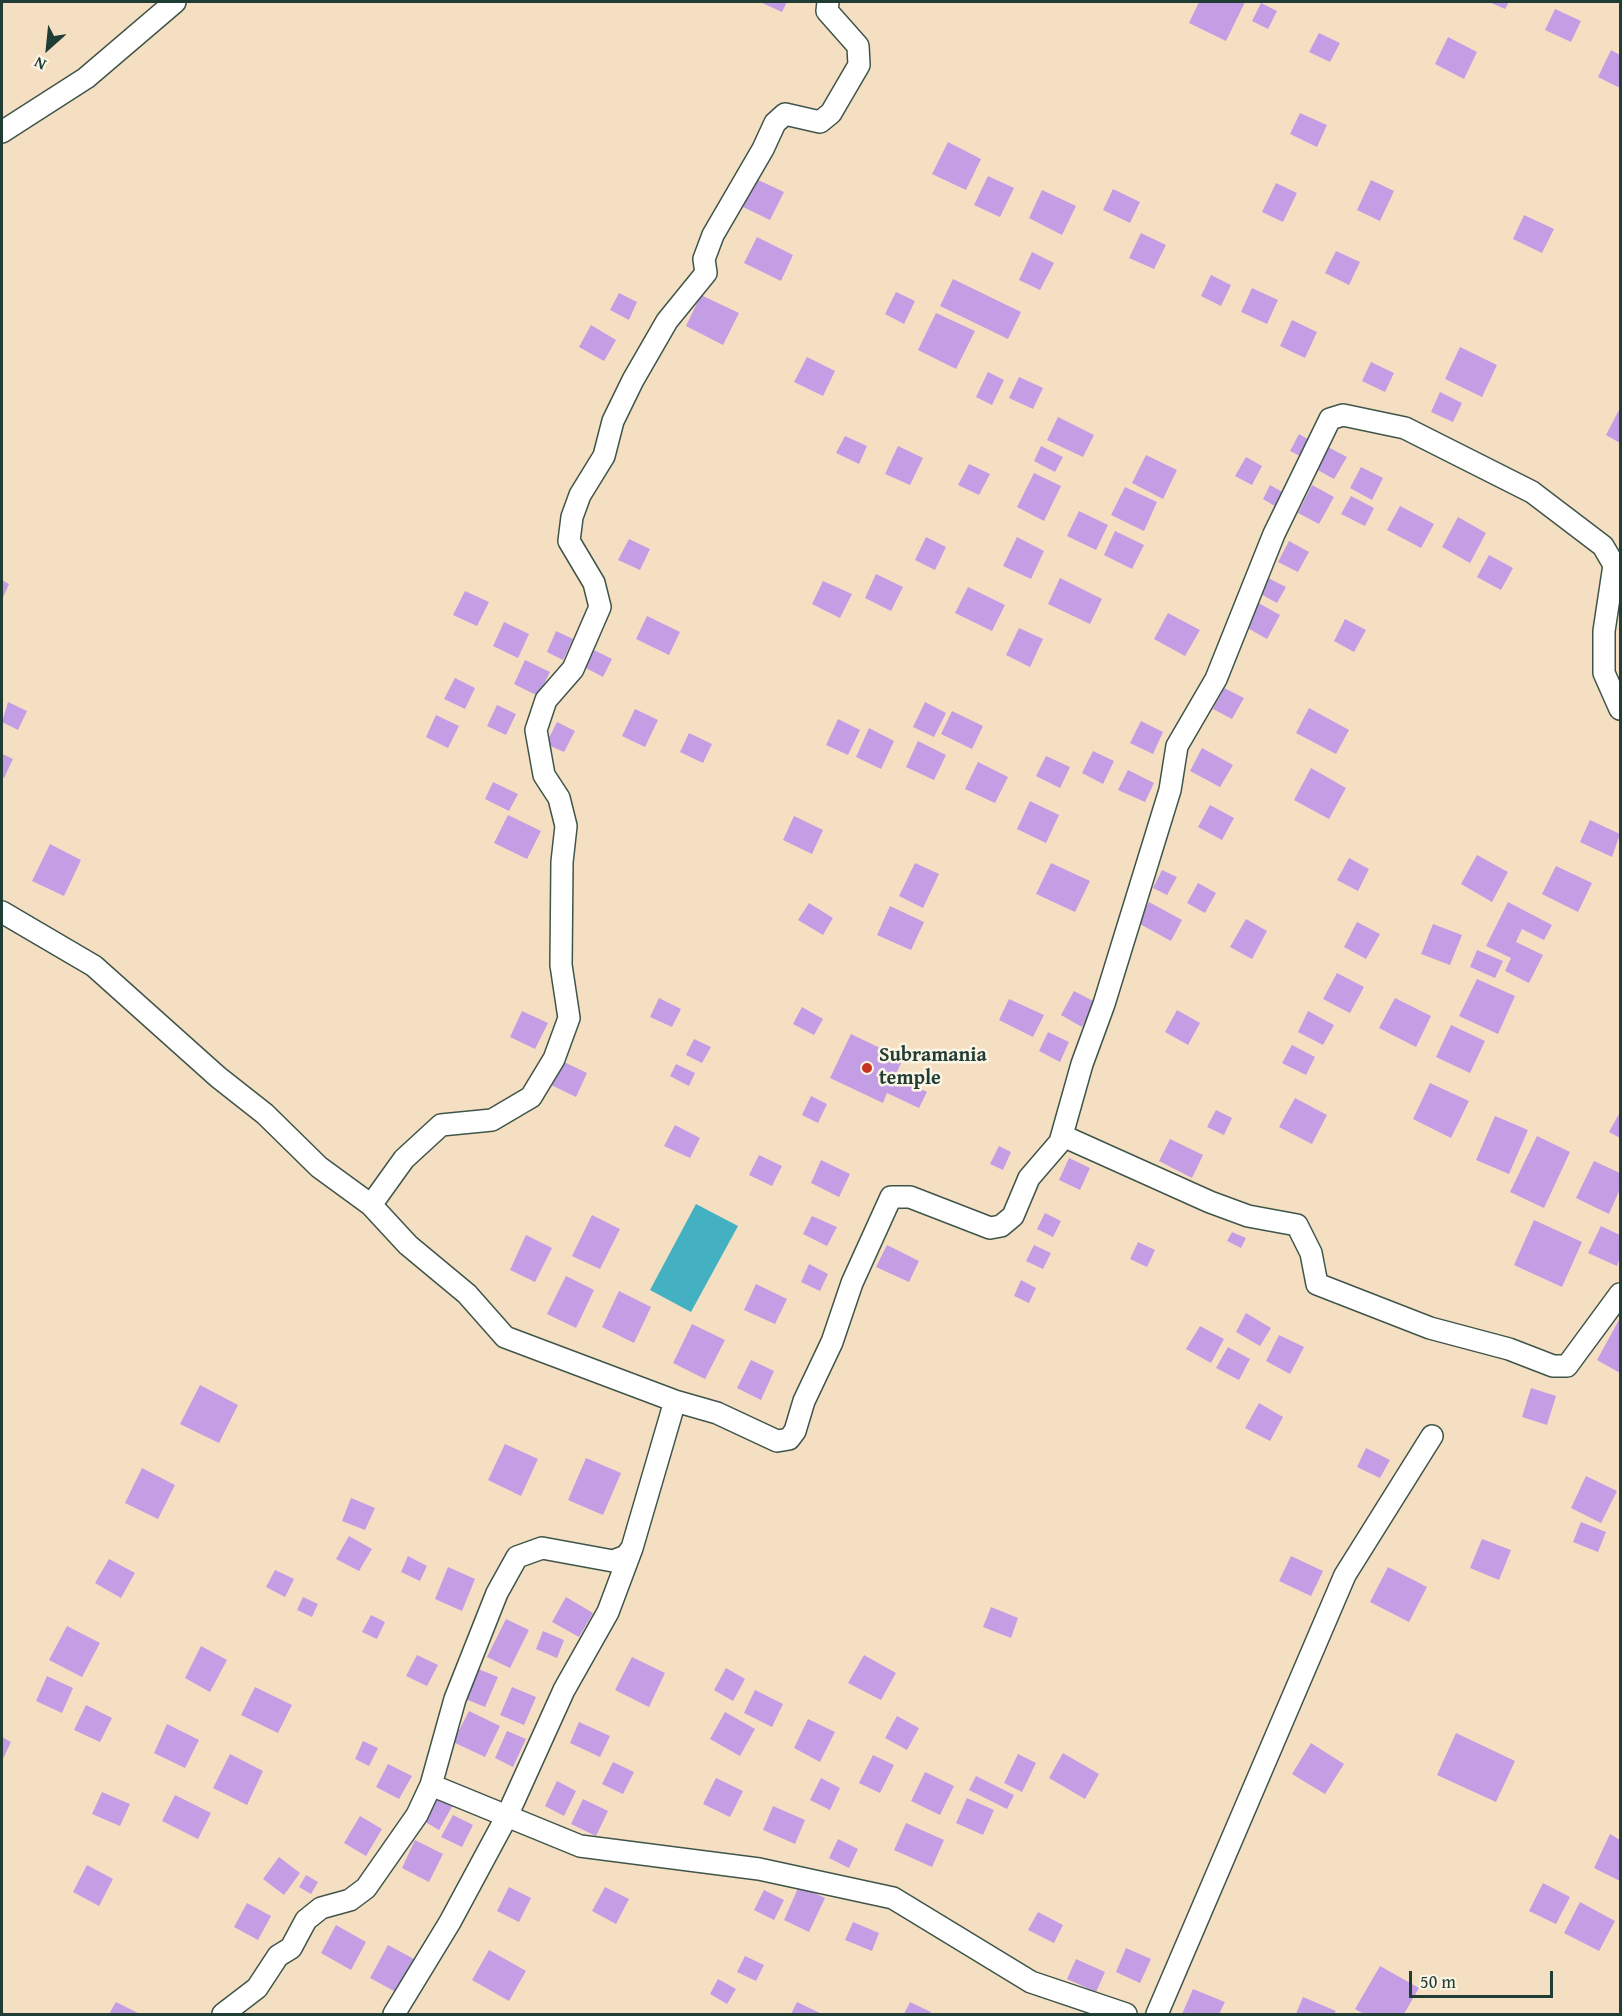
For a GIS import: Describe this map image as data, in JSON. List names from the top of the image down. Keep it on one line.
{"places":["Subramania temple"],"scale_bar":"50 m","north":"bottom left"}
